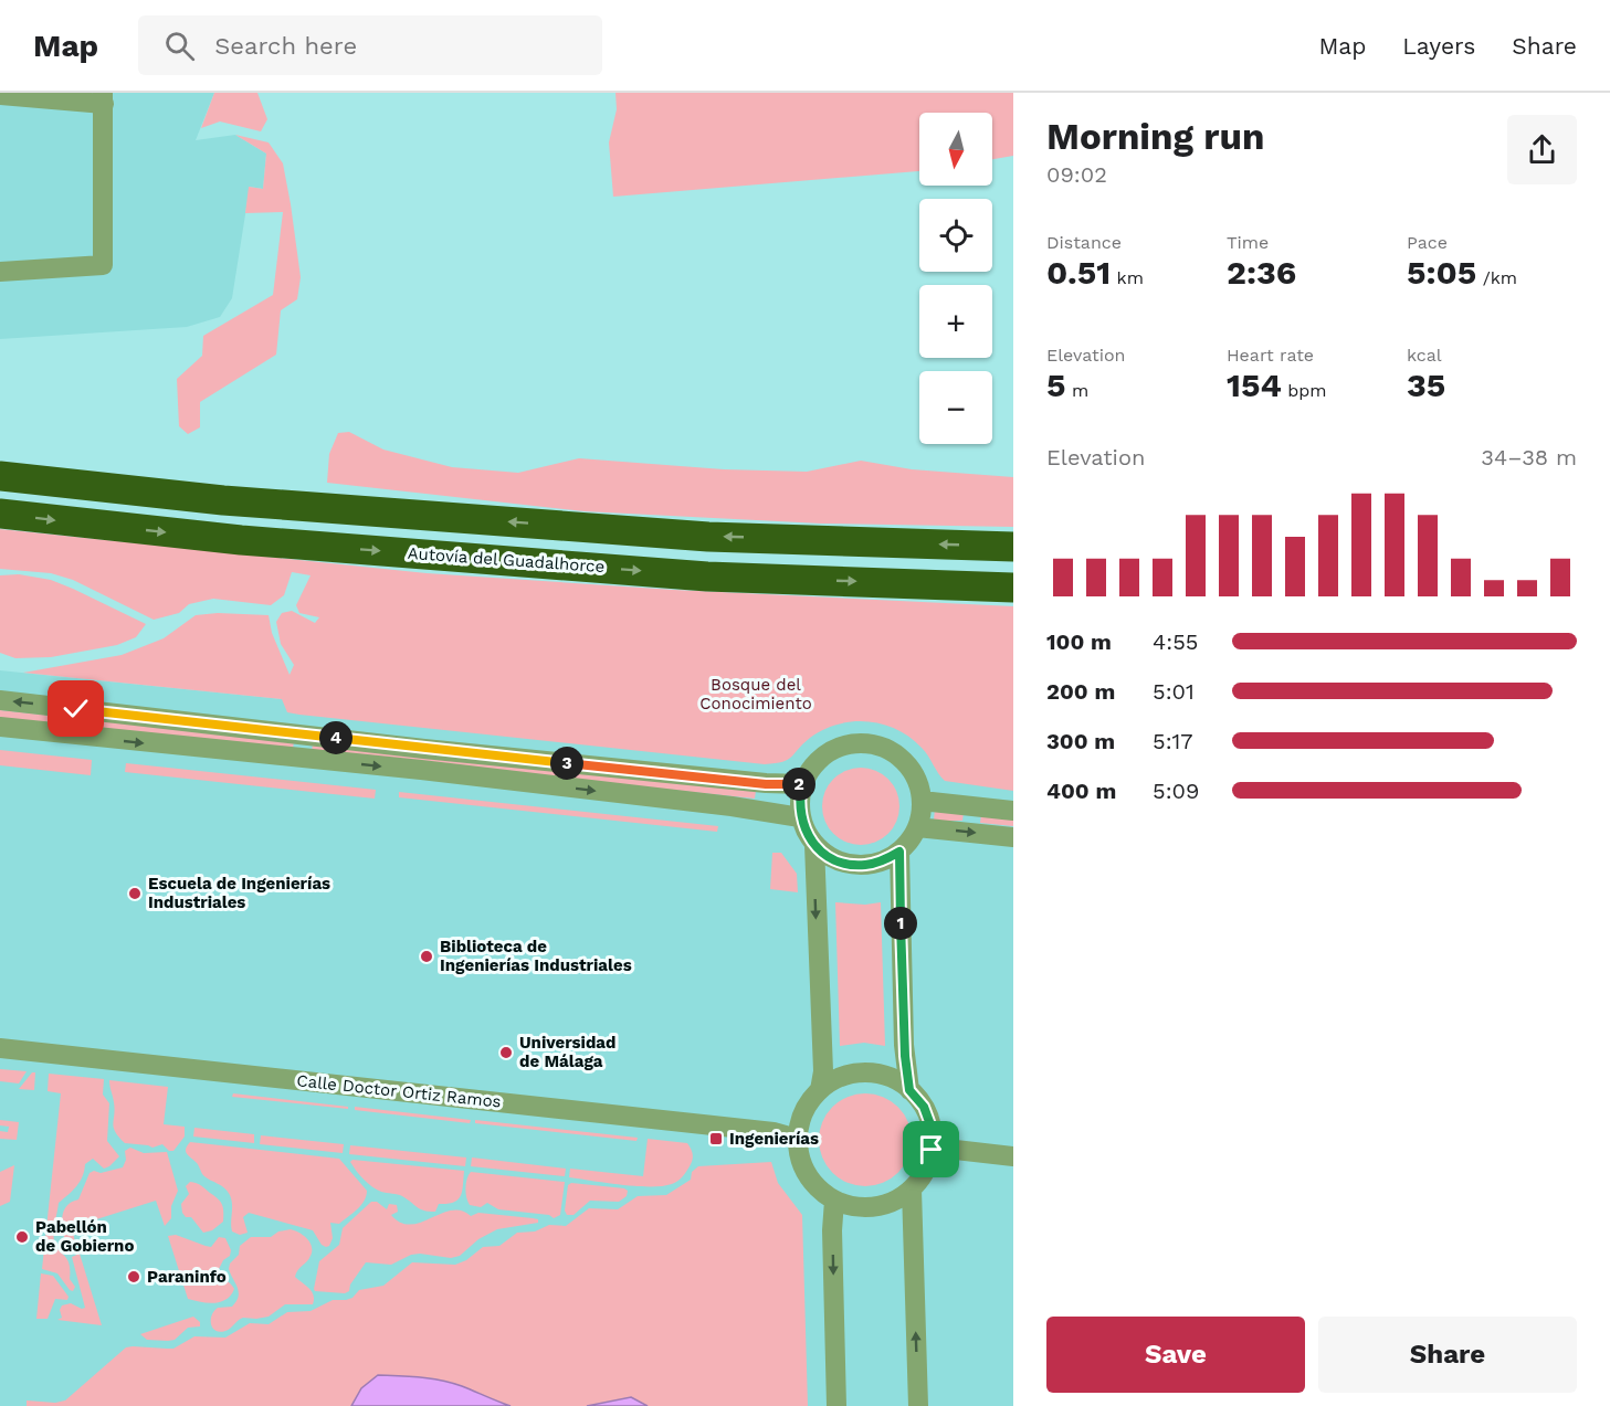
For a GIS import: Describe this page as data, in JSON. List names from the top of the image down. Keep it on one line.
{"streets":{"highway":["Autovía del Guadalhorce"],"street":["Calle Doctor Ortiz Ramos"]},"parks":["Bosque del Conocimiento"],"places":{"other":["Escuela de Ingenierías Industriales","Biblioteca de Ingenierías Industriales","Universidad de Málaga","Pabellón de Gobierno","Paraninfo"],"transit":["Ingenierías"]},"north":"bottom","page":{"header":"Map","search":"Search here","nav":["Map","Layers","Share"],"heading":["Morning run","09:02"],"map_buttons":["+","−"],"stats":[["Distance","0.51 km"],["Time","2:36"],["Pace","5:05 /km"],["Elevation","5 m"],["Heart rate","154 bpm"],["kcal","35"]],"chart":["Elevation","34–38 m"],"list":[{"name":"100 m","note":"4:55"},{"name":"200 m","note":"5:01"},{"name":"300 m","note":"5:17"},{"name":"400 m","note":"5:09"}],"pins":["4","3","2","1"],"buttons":["Save","Share"]}}
